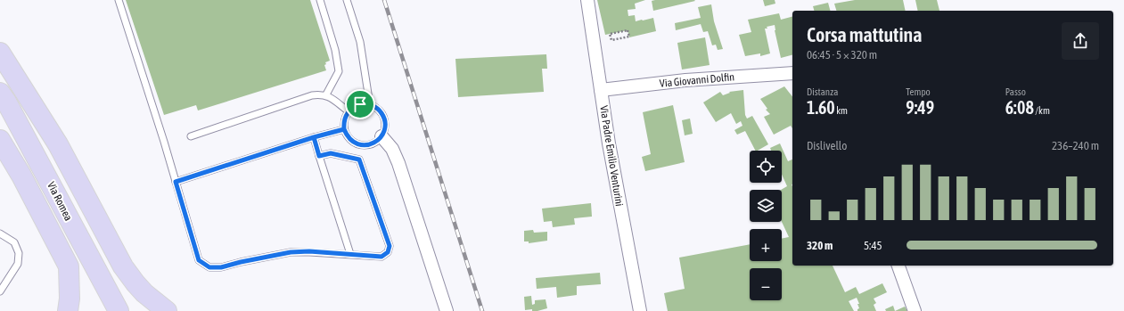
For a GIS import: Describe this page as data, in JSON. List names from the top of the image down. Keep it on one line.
{"streets":{"main road":["Via Romea"],"street":["Via Giovanni Dolfin","Via Padre Emilio Venturini"]},"crossings":[["Via Giovanni Dolfin","Via Padre Emilio Venturini"]],"page":{"heading":["Corsa mattutina","06:45 · 5 × 320 m"],"stats":[["Distanza","1.60 km"],["Tempo","9:49"],["Passo","6:08 /km"]],"chart":["Dislivello","236–240 m"],"map_buttons":["+","−"],"list":[{"name":"320 m","note":"5:45"}]}}
